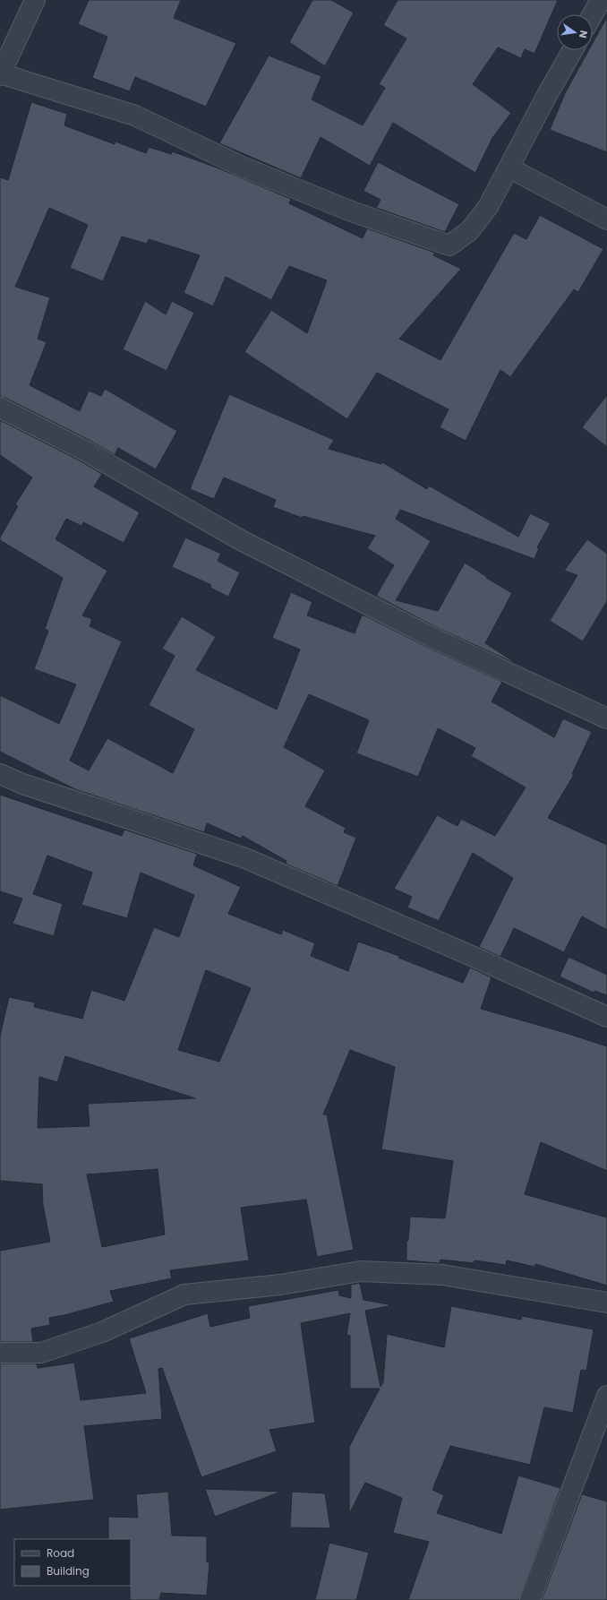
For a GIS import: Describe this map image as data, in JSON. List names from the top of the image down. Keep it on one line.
{"legend":["Road","Building"],"north":"right"}
